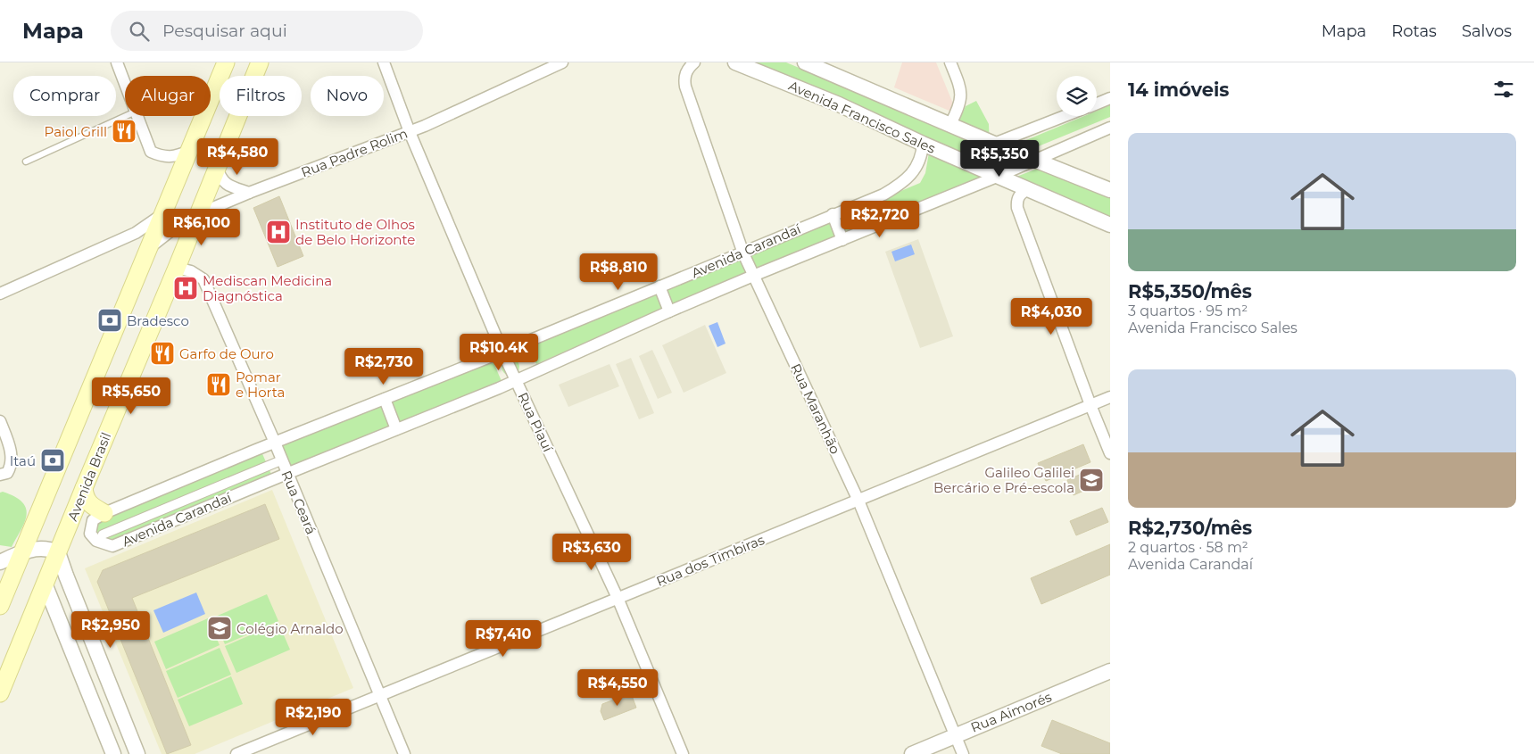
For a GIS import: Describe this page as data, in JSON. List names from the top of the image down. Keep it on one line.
{"streets":{"main road":["Avenida Brasil"],"street":["Avenida Francisco Sales","Rua Padre Rolim","Avenida Carandaí","Rua Maranhão","Rua Piauí","Rua Ceará","Rua dos Timbiras","Rua Aimorés"]},"crossings":[["Avenida Francisco Sales","Avenida Carandaí"],["Rua Padre Rolim","Rua Piauí"],["Rua Padre Rolim","Avenida Brasil"],["Avenida Carandaí","Rua Maranhão"],["Avenida Carandaí","Rua Piauí"],["Avenida Carandaí","Rua Ceará"],["Rua Maranhão","Rua dos Timbiras"],["Rua Maranhão","Rua Aimorés"],["Rua Piauí","Rua dos Timbiras"],["Avenida Brasil","Rua Ceará"],["Rua Ceará","Rua dos Timbiras"]],"places":{"restaurant":["Paiol Grill","Garfo de Ouro","Pomar e Horta"],"hospital":["Instituto de Olhos de Belo Horizonte","Mediscan Medicina Diagnóstica"],"bank":["Bradesco","Itaú"],"school or university":["Galileo Galilei Bercário e Pré-escola","Colégio Arnaldo"]},"page":{"header":"Mapa","search":"Pesquisar aqui","nav":["Mapa","Rotas","Salvos"],"heading":"14 imóveis","chip":["Comprar","Alugar","Filtros","Novo"],"list":[{"name":"R$5,350/mês","note":"3 quartos · 95 m² · Avenida Francisco Sales"},{"name":"R$2,730/mês","note":"2 quartos · 58 m² · Avenida Carandaí"}],"price":["R$4,580","R$5,350","R$2,720","R$6,100","R$8,810","R$4,030","R$10.4K","R$2,730","R$5,650","R$3,630","R$2,950","R$7,410","R$4,550","R$2,190"]}}
